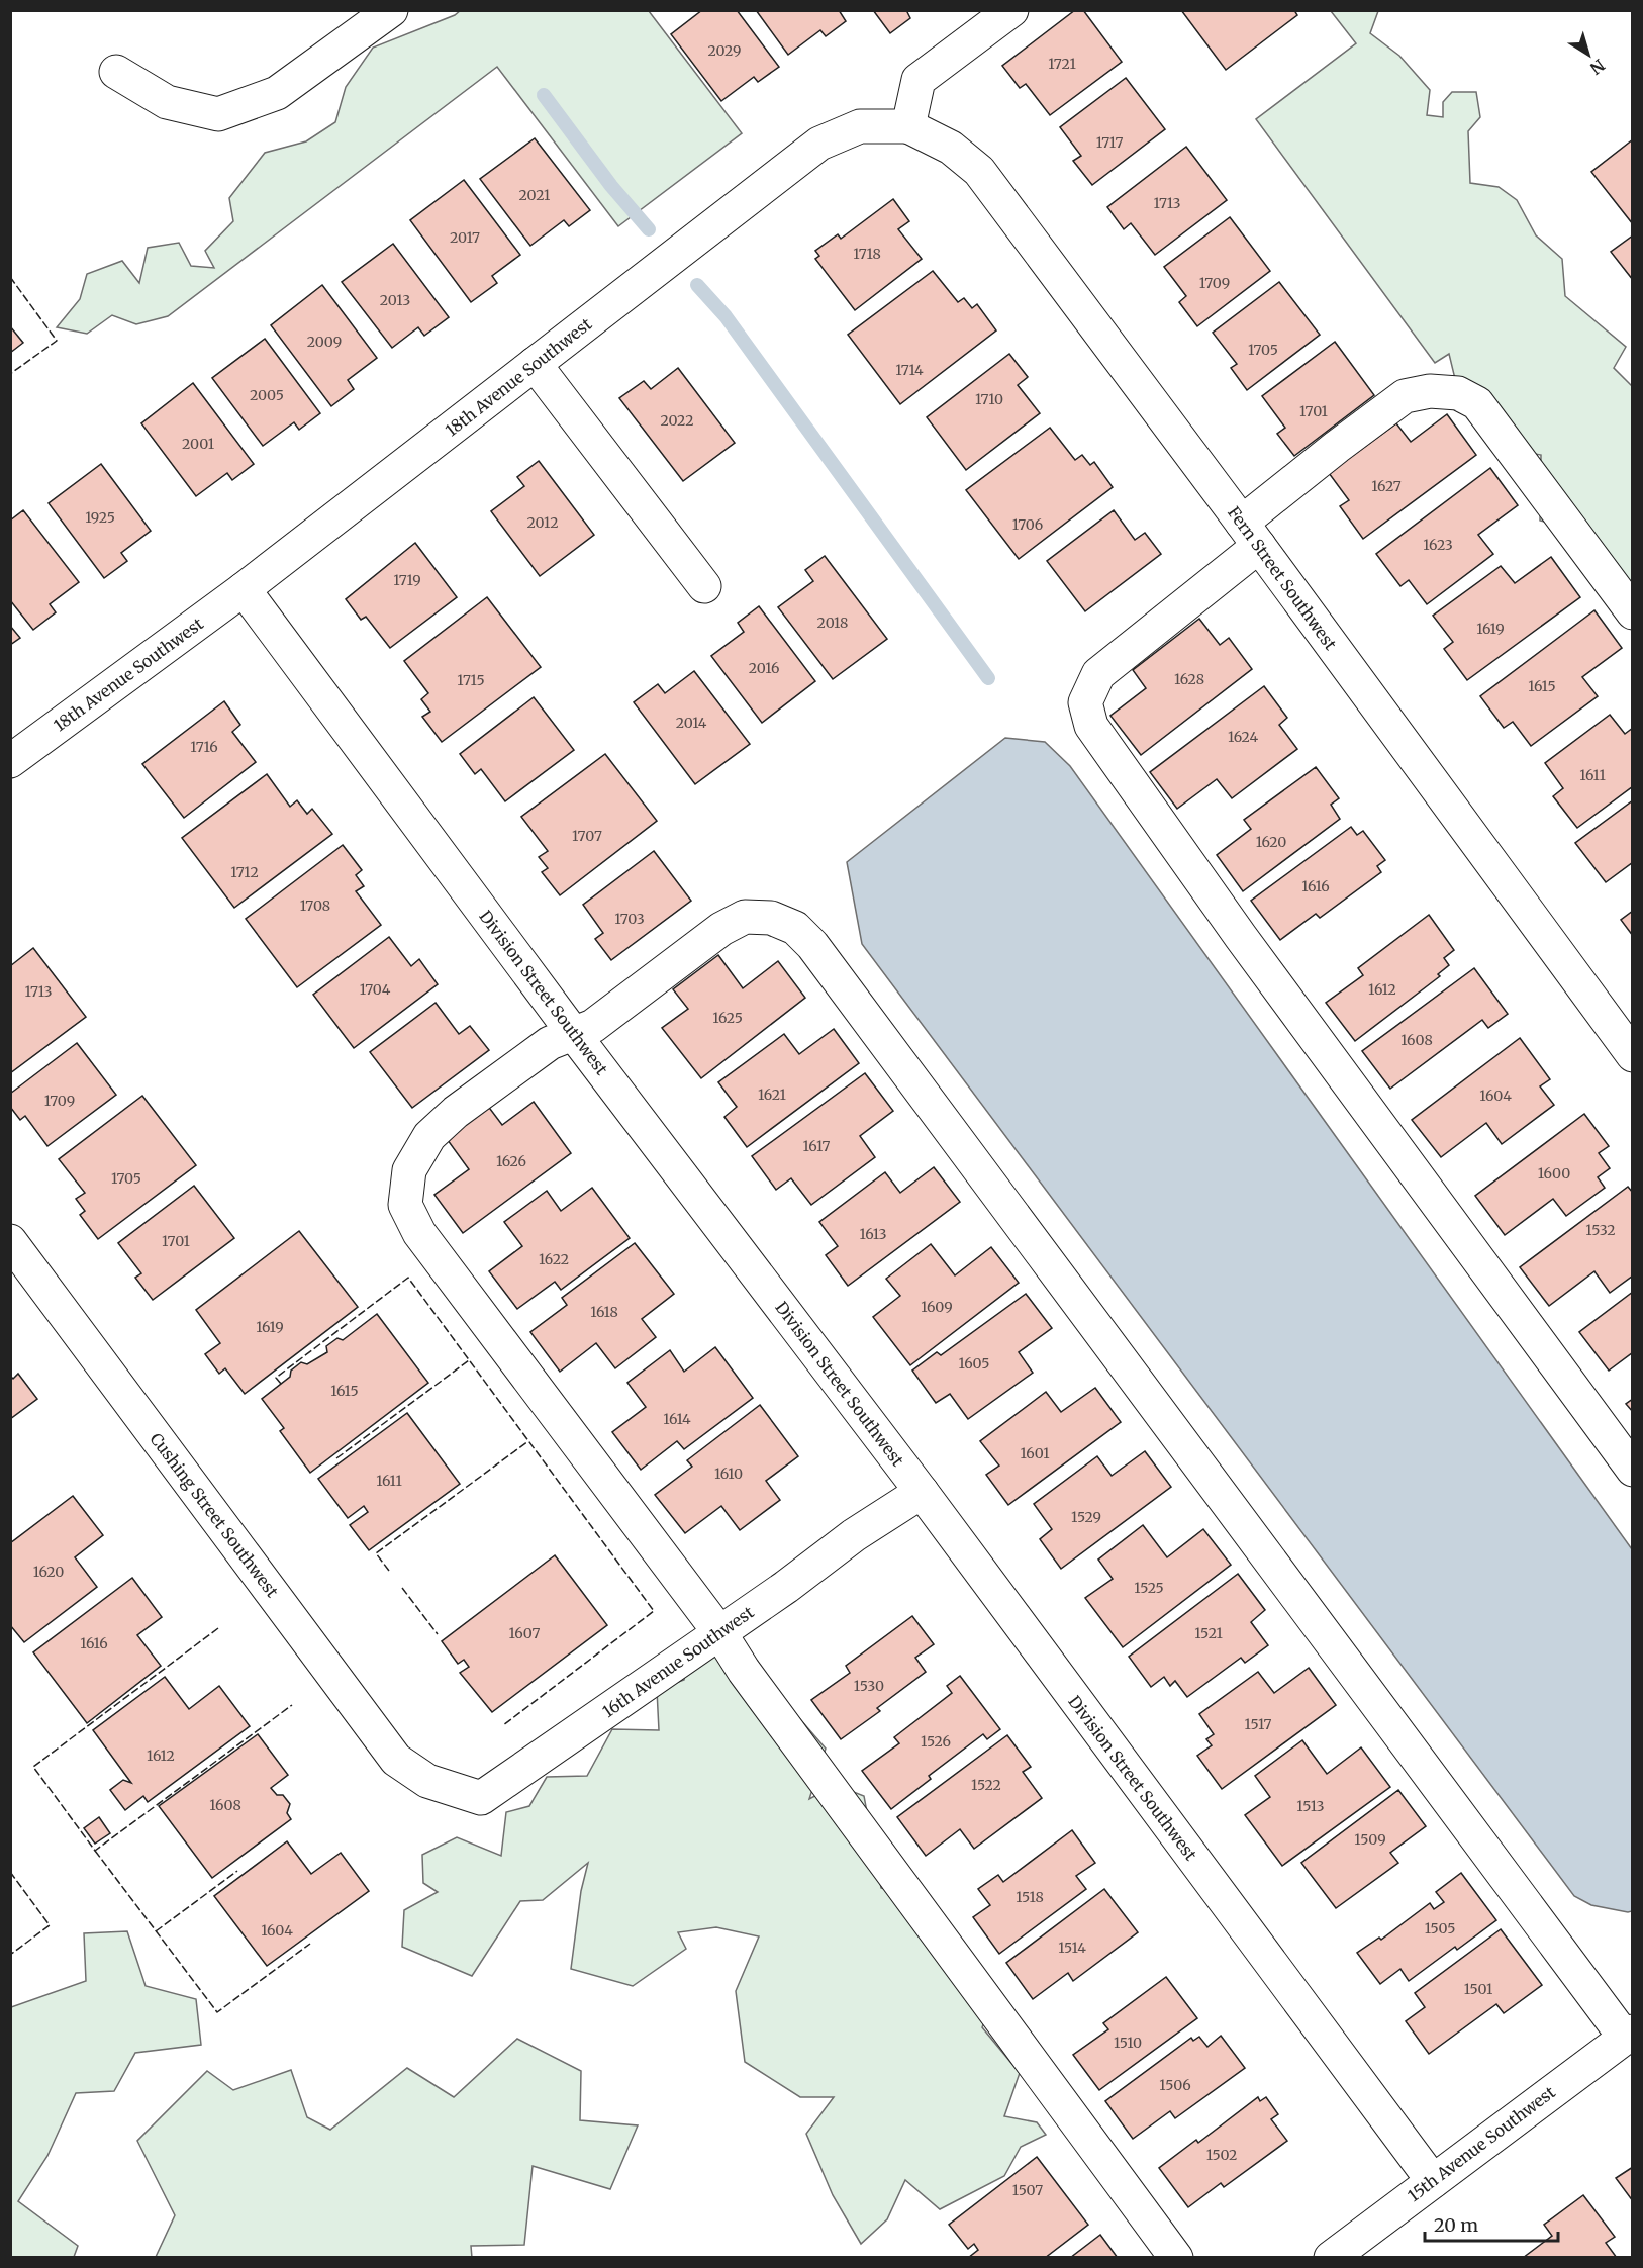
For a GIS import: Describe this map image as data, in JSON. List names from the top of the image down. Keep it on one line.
{"streets":{"street":["18th Avenue Southwest","Fern Street Southwest","Division Street Southwest","Cushing Street Southwest","16th Avenue Southwest","15th Avenue Southwest"]},"crossings":[["18th Avenue Southwest","Fern Street Southwest"],["18th Avenue Southwest","Division Street Southwest"],["Division Street Southwest","16th Avenue Southwest"],["Division Street Southwest","15th Avenue Southwest"],["Cushing Street Southwest","16th Avenue Southwest"]],"house_numbers":["2029","1721","1717","2021","1713","2017","1718","1709","2013","2009","1705","1714","2005","1710","1701","2022","2001","1627","1925","2012","1706","1623","1719","2018","1619","2016","1628","1715","1615","2014","1624","1716","1611","1707","1620","1712","1616","1708","1703","1704","1612","1713","1625","1608","1621","1604","1709","1617","1626","1600","1705","1532","1613","1701","1622","1609","1618","1619","1605","1615","1614","1601","1610","1611","1529","1620","1525","1607","1521","1616","1530","1517","1526","1612","1522","1608","1513","1509","1518","1505","1604","1514","1501","1510","1506","1502","1507"],"scale_bar":"20 m","north":"bottom right"}
